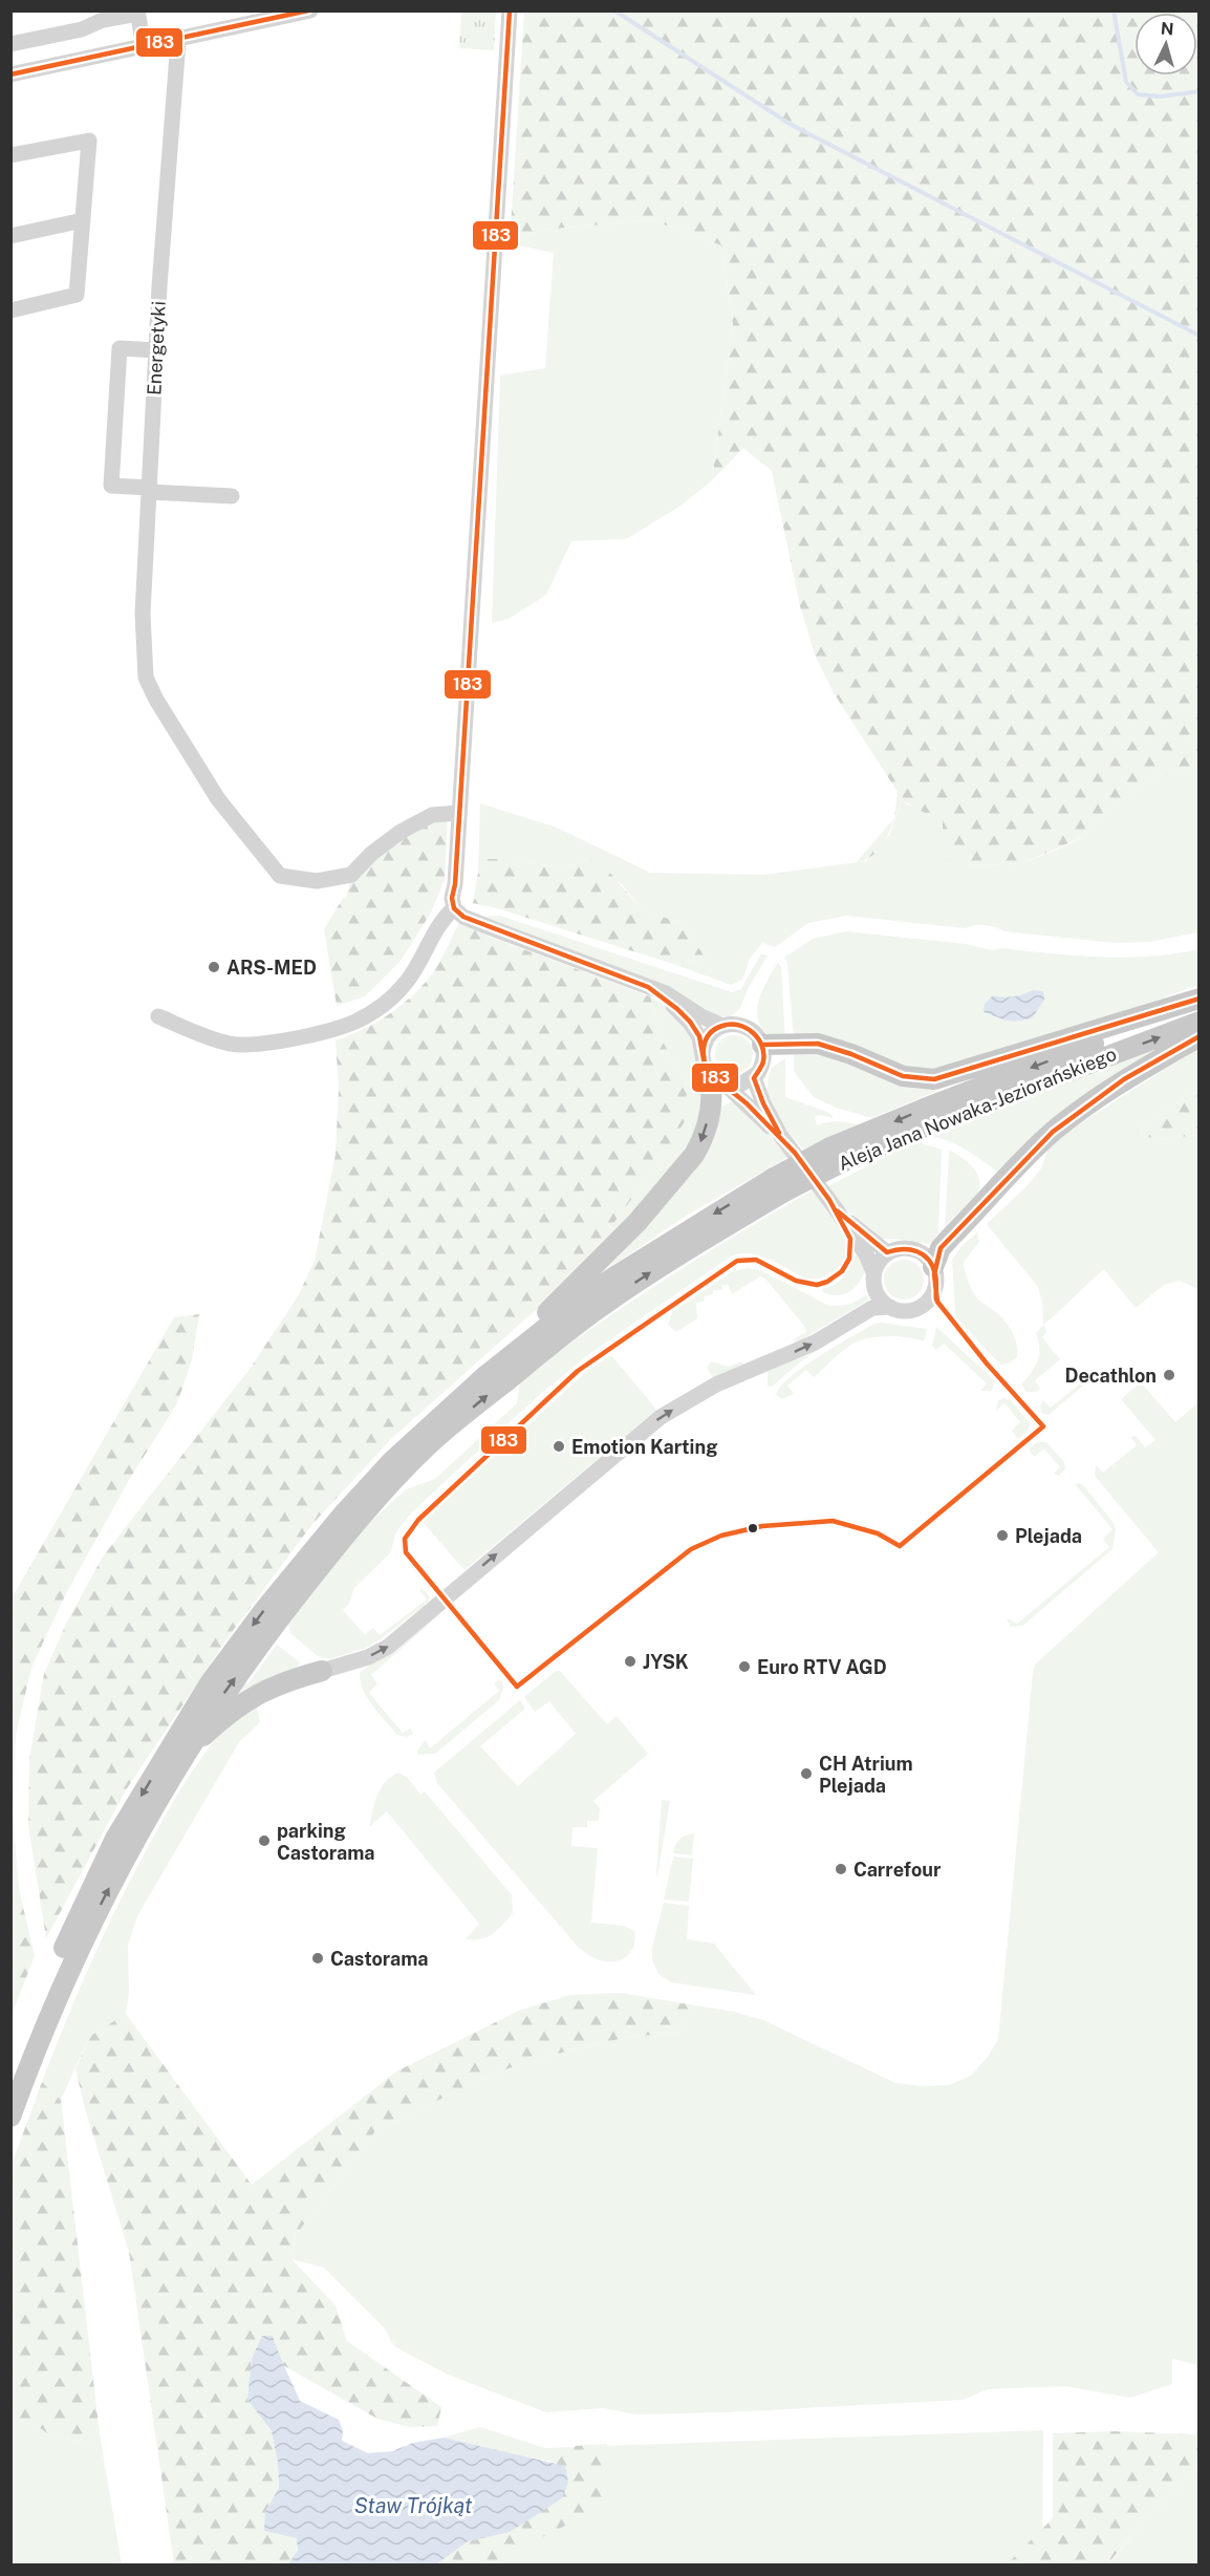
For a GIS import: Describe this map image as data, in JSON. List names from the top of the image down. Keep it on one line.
{"streets":{"main road":["Aleja Jana Nowaka-Jeziorańskiego"],"street":["Energetyki"]},"water":["Staw Trójkąt"],"places":["ARS-MED","Decathlon","Emotion Karting","Plejada","JYSK","Euro RTV AGD","CH Atrium Plejada","parking Castorama","Carrefour","Castorama"],"lines":["transit line 183"],"north":"top"}
